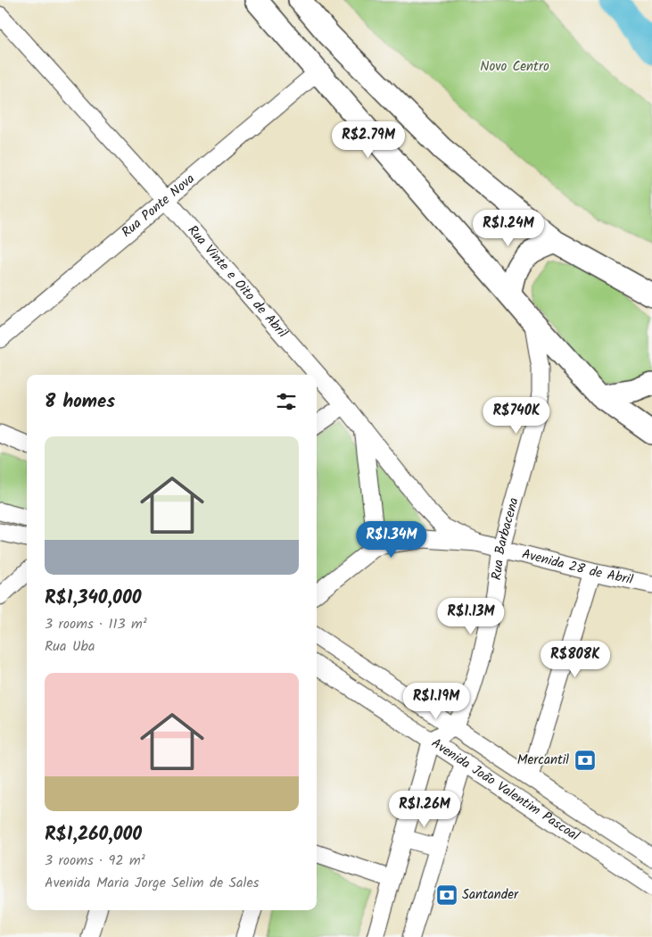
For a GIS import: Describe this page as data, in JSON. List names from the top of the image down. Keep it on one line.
{"streets":{"street":["Rua Ponte Nova","Rua Vinte e Oito de Abril","Rua Barbacena","Avenida 28 de Abril","Avenida João Valentim Pascoal"]},"crossings":[["Rua Ponte Nova","Rua Vinte e Oito de Abril"],["Rua Vinte e Oito de Abril","Avenida 28 de Abril"],["Rua Barbacena","Avenida 28 de Abril"],["Rua Barbacena","Avenida João Valentim Pascoal"]],"parks":["Novo Centro"],"places":{"bank":["Mercantil","Santander"]},"page":{"price":["R$2.79M","R$1.24M","R$740K","R$1.34M","R$1.13M","R$808K","R$1.19M","R$1.26M"],"heading":"8 homes","list":[{"name":"R$1,340,000","note":"3 rooms · 113 m² · Rua Uba"},{"name":"R$1,260,000","note":"3 rooms · 92 m² · Avenida Maria Jorge Selim de Sales"}]}}
